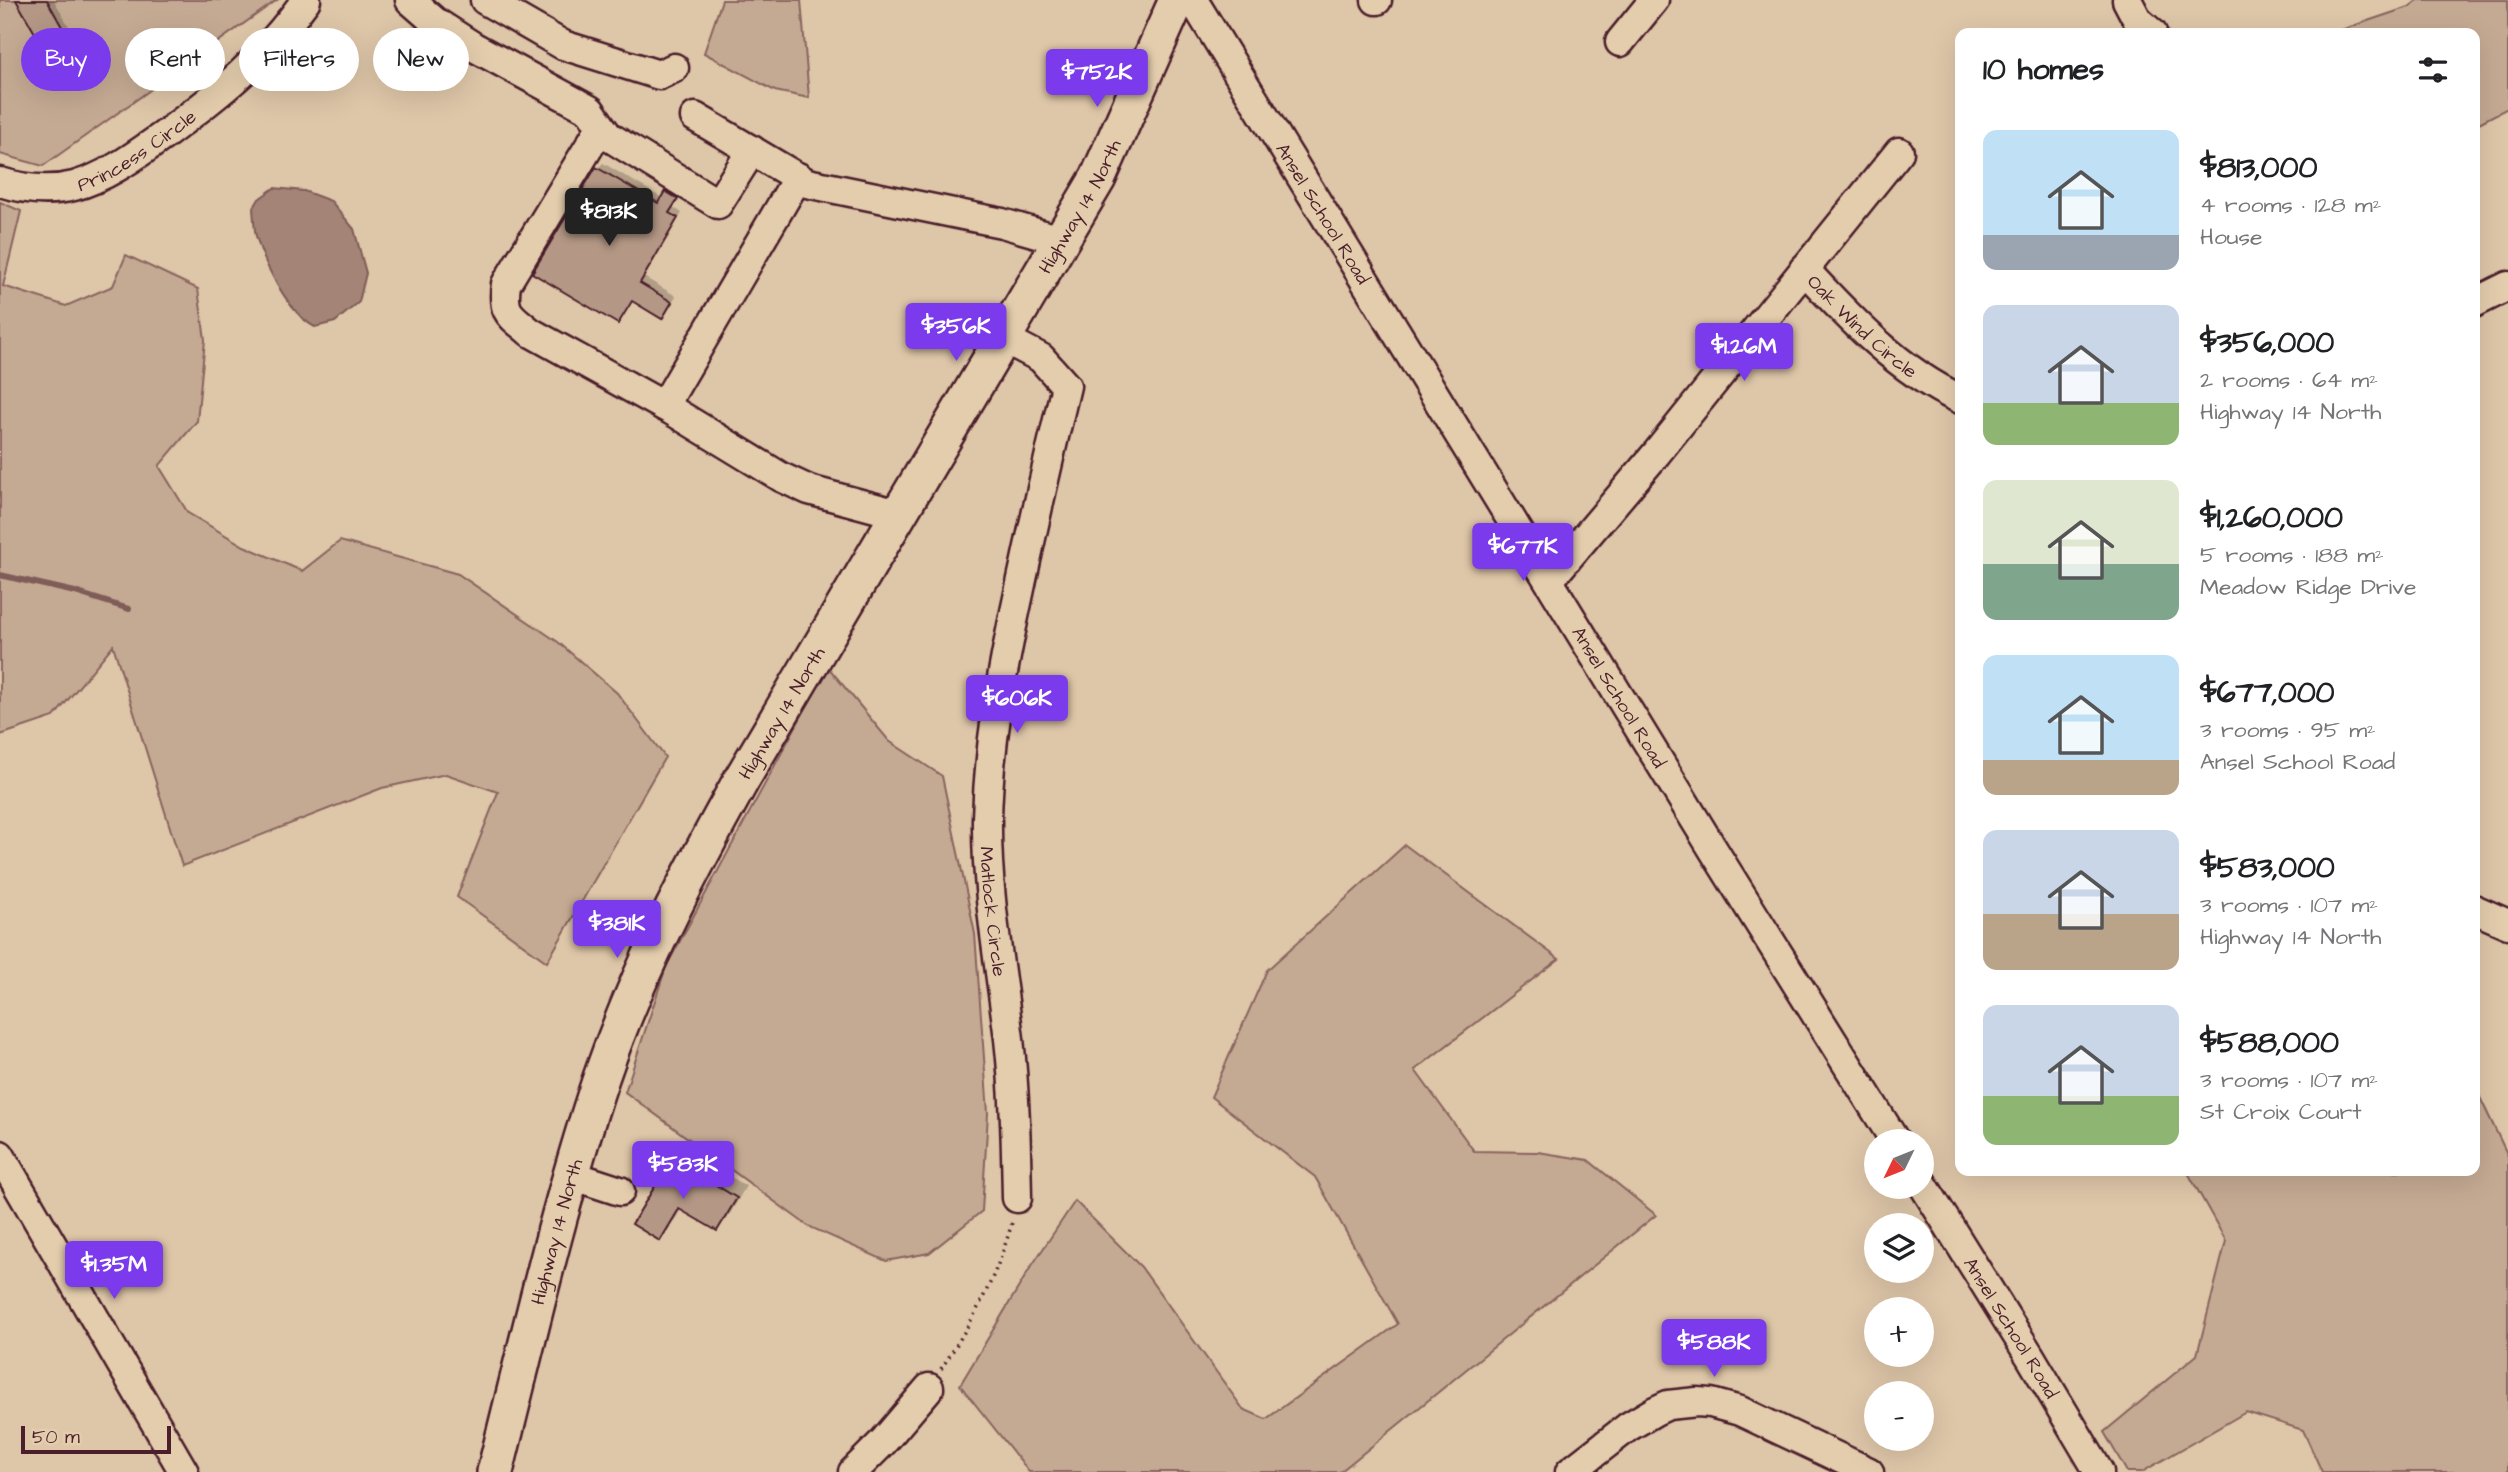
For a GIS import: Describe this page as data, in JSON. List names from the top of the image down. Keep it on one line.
{"streets":{"main road":["Highway 14 North"],"street":["Princess Circle","Ansel School Road","Oak Wind Circle","Matlock Circle"]},"crossings":[["Highway 14 North","Matlock Circle"]],"scale_bar":"50 m","north":"bottom left","page":{"chip":["Buy","Rent","Filters","New"],"heading":"10 homes","price":["$752K","$813K","$356K","$1.26M","$677K","$606K","$381K","$583K","$1.35M","$588K"],"list":[{"name":"$813,000","note":"4 rooms · 128 m² · House"},{"name":"$356,000","note":"2 rooms · 64 m² · Highway 14 North"},{"name":"$1,260,000","note":"5 rooms · 188 m² · Meadow Ridge Drive"},{"name":"$677,000","note":"3 rooms · 95 m² · Ansel School Road"},{"name":"$583,000","note":"3 rooms · 107 m² · Highway 14 North"},{"name":"$588,000","note":"3 rooms · 107 m² · St Croix Court"}],"map_buttons":["+","−"],"scale":"50 m"}}
